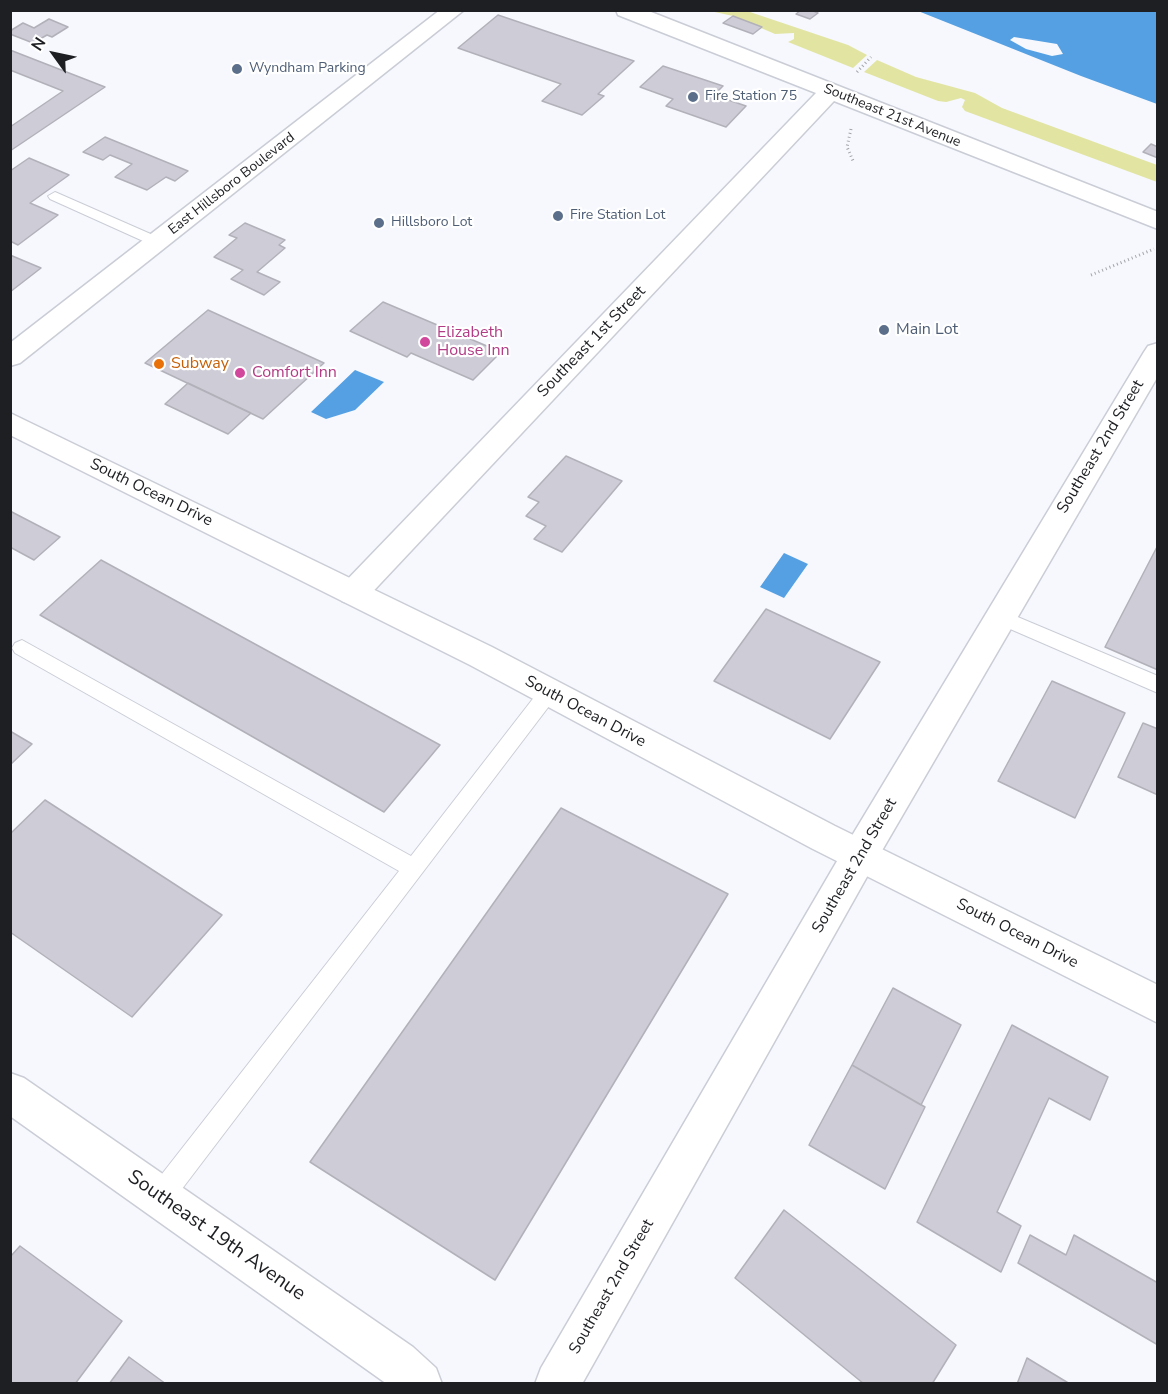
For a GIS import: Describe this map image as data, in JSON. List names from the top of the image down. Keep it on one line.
{"streets":{"street":["Southeast 21st Avenue","East Hillsboro Boulevard","Southeast 1st Street","Southeast 2nd Street","South Ocean Drive","Southeast 19th Avenue"]},"crossings":[["Southeast 21st Avenue","Southeast 1st Street"],["Southeast 1st Street","South Ocean Drive"],["Southeast 2nd Street","South Ocean Drive"]],"places":["Wyndham Parking","Fire Station 75","Fire Station Lot","Hillsboro Lot","Main Lot","Elizabeth House Inn","Subway","Comfort Inn"],"north":"top left"}
